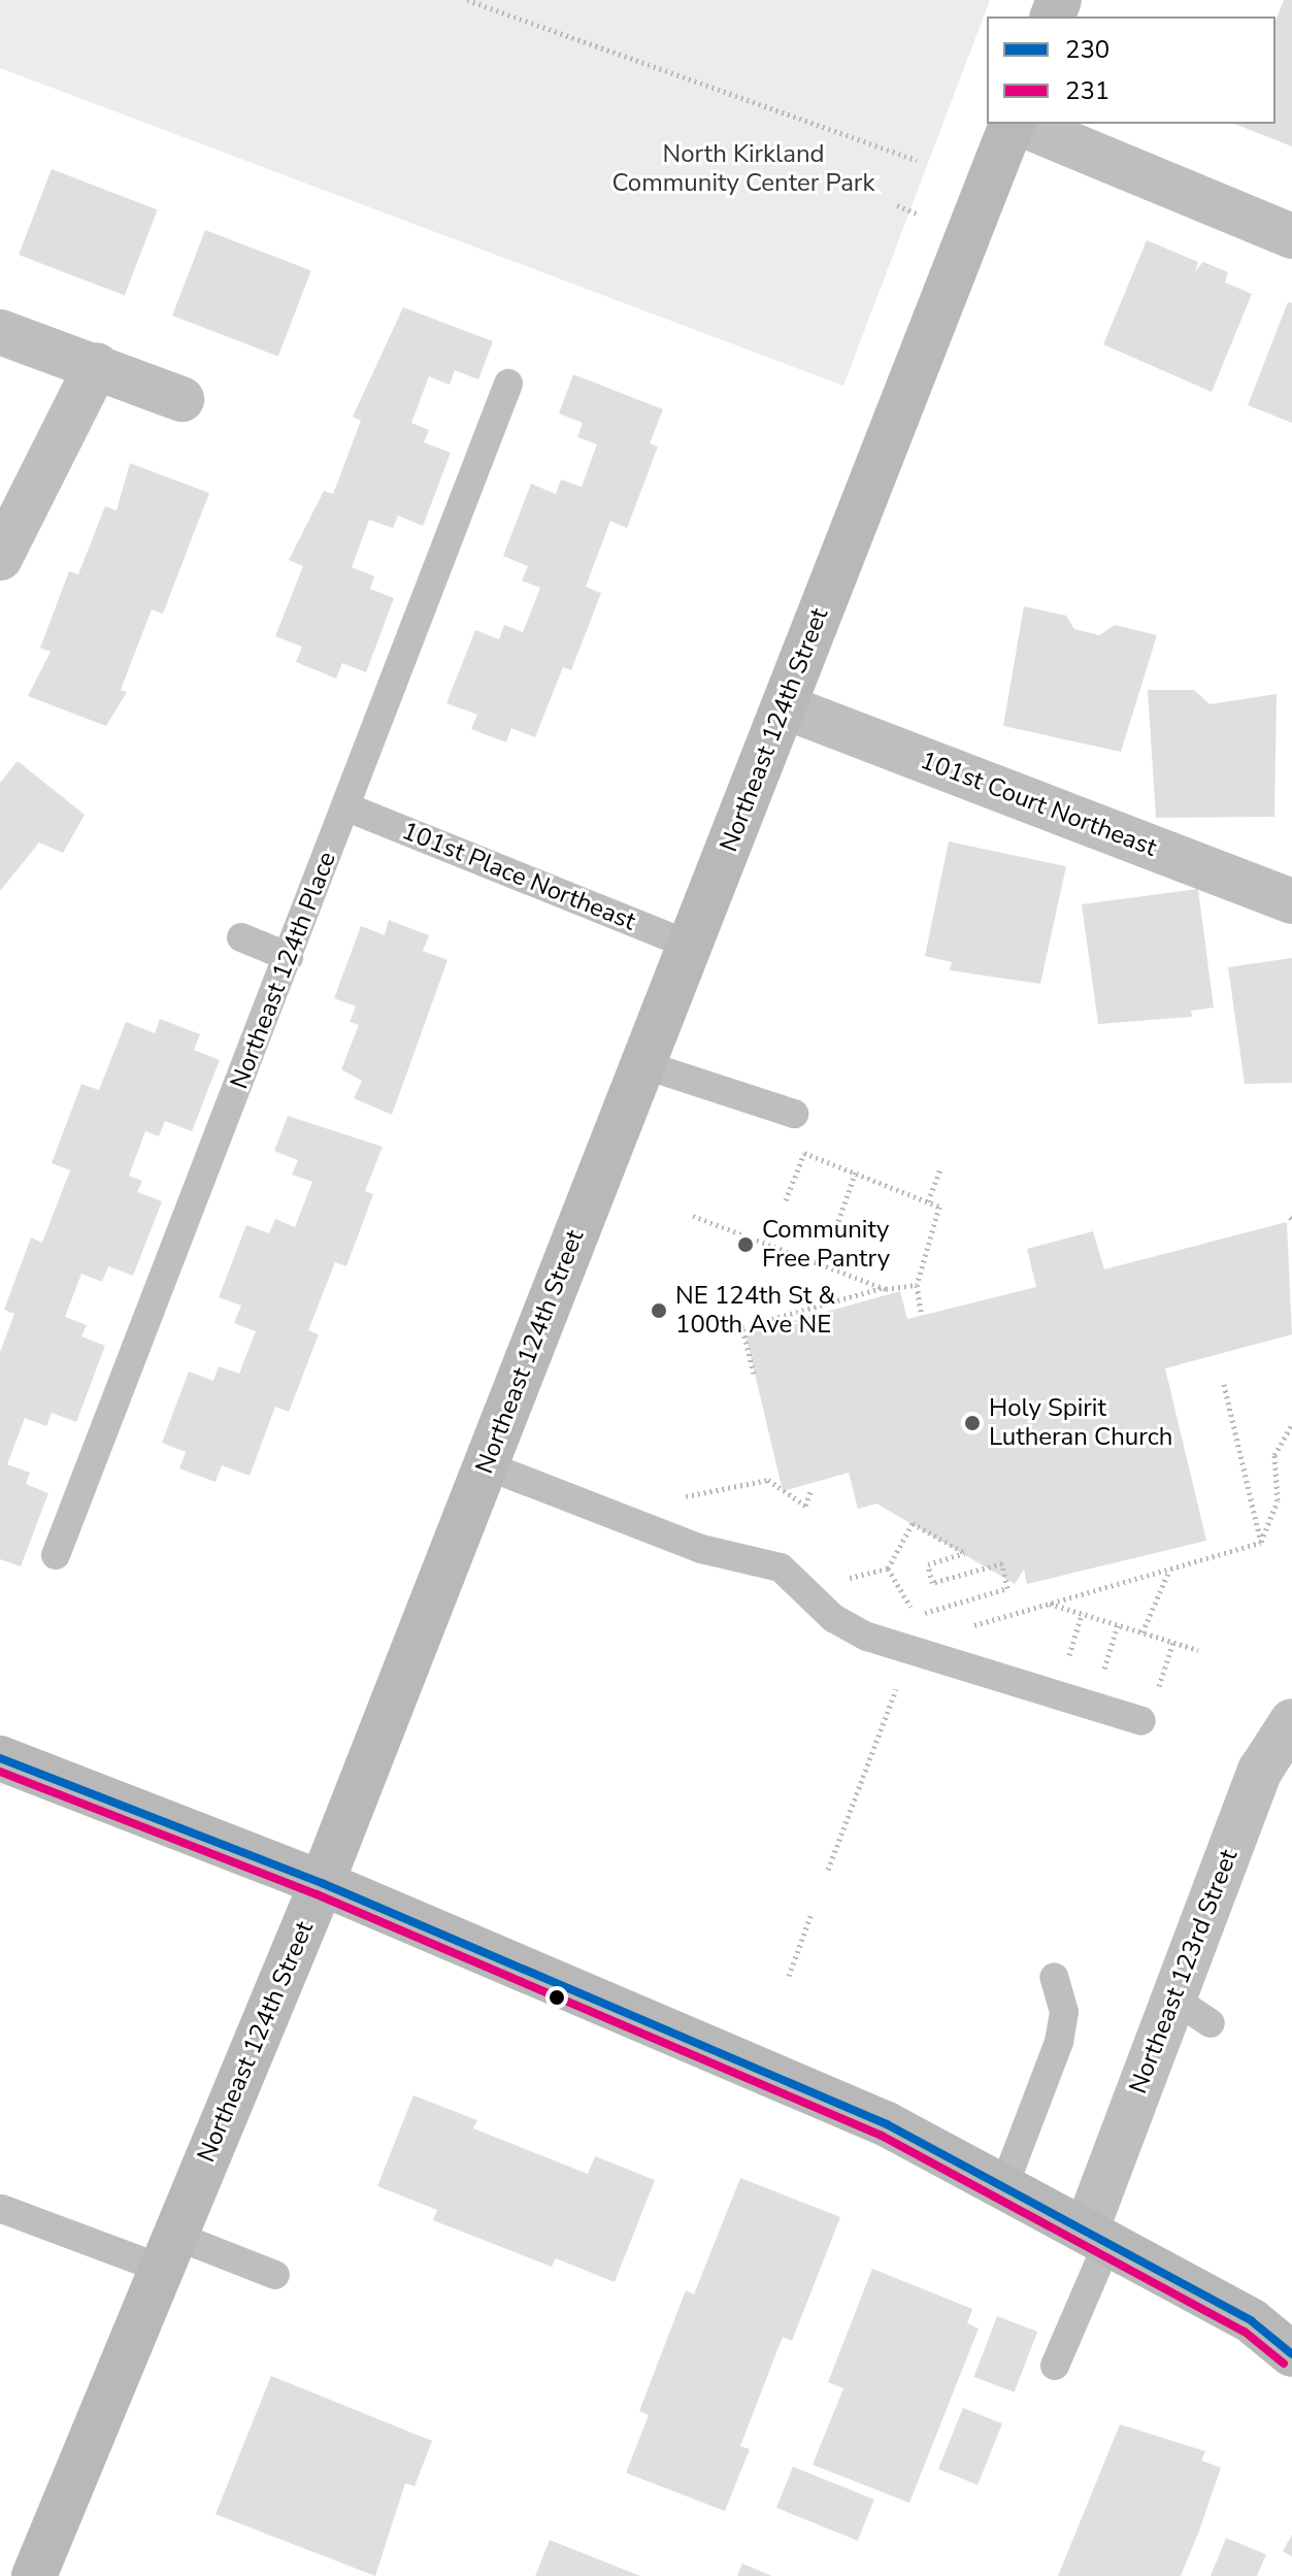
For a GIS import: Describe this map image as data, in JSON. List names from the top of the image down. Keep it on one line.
{"streets":{"main road":["Northeast 124th Street"],"street":["101st Court Northeast","Northeast 123rd Street"],"lane":["101st Place Northeast","Northeast 124th Place"]},"crossings":[["Northeast 124th Street","101st Court Northeast"],["Northeast 124th Street","101st Place Northeast"],["101st Place Northeast","Northeast 124th Place"]],"parks":["North Kirkland Community Center Park"],"places":["Community Free Pantry","NE 124th St & 100th Ave NE","Holy Spirit Lutheran Church"],"lines":["transit line 230","transit line 231"],"legend":["230","231"]}
